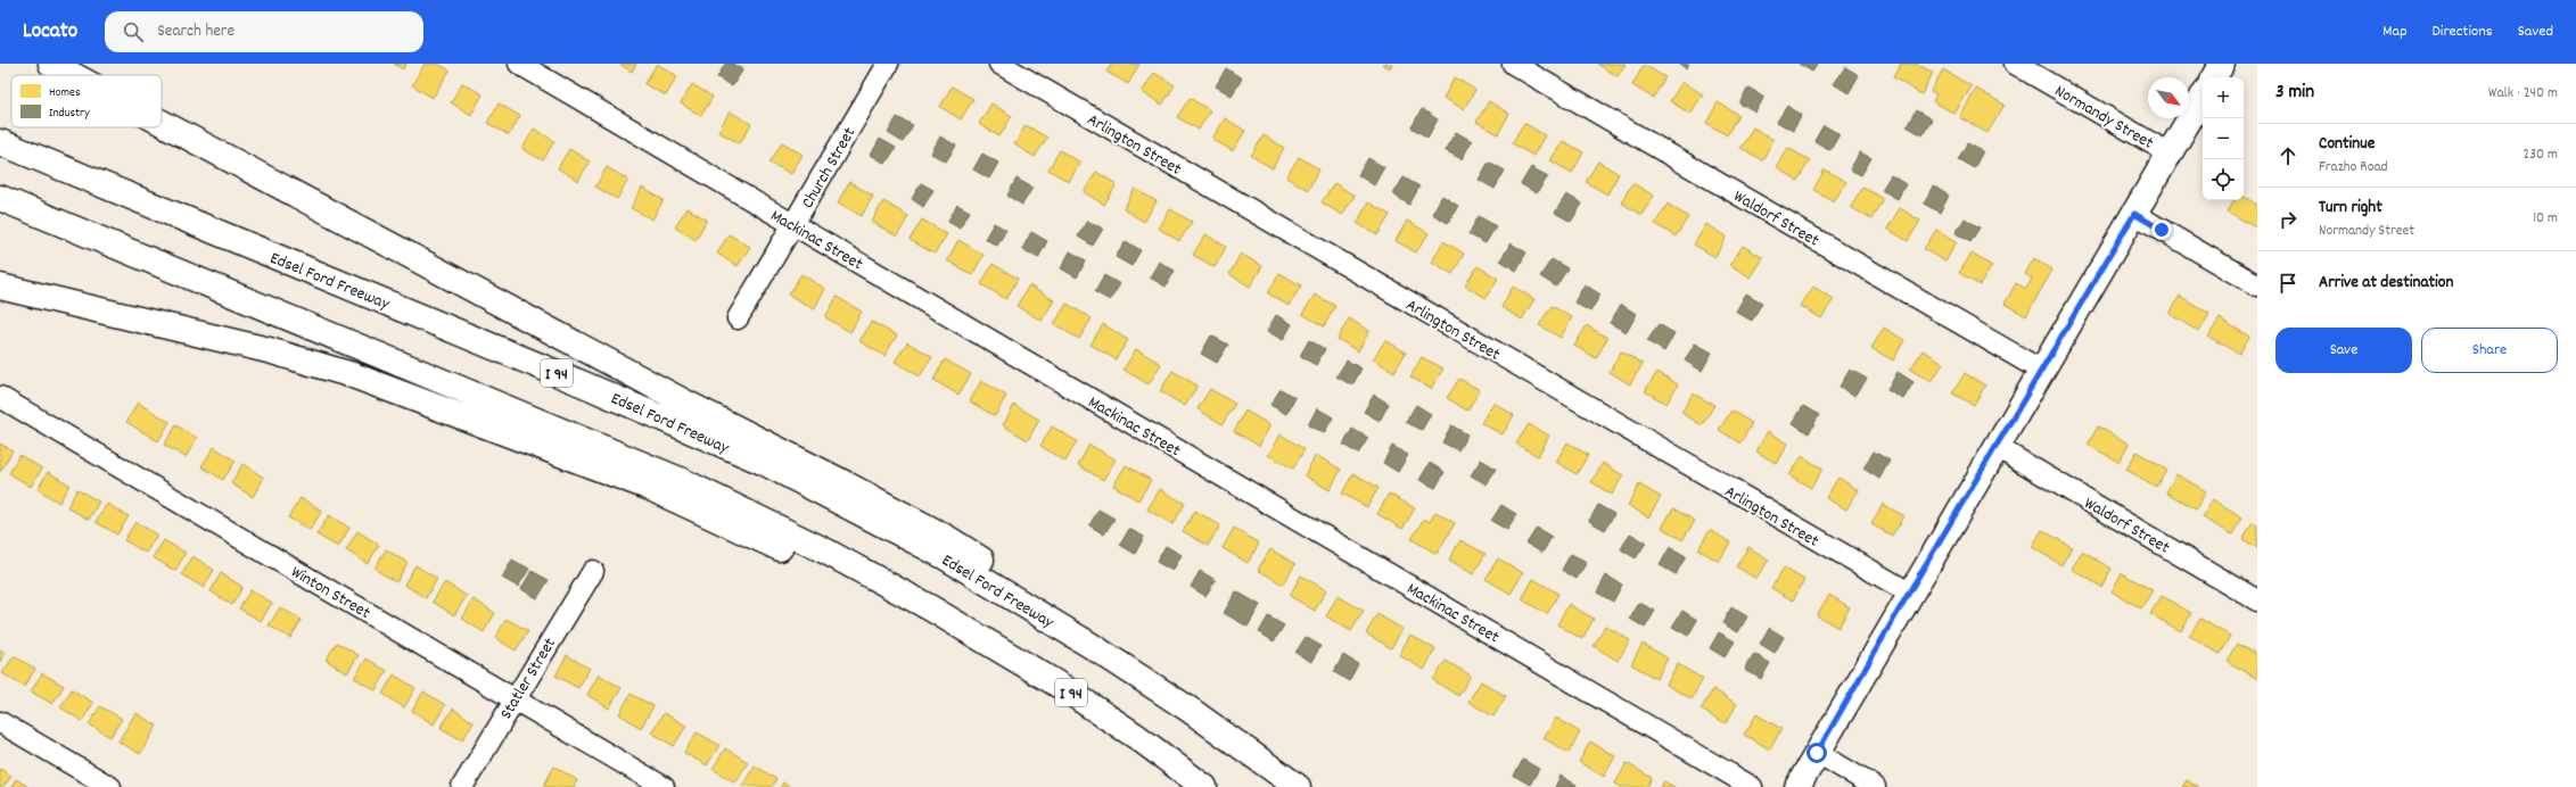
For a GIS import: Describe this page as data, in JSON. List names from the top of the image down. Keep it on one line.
{"streets":{"main road":["Edsel Ford Freeway","I 94"],"street":["Normandy Street","Arlington Street","Church Street","Waldorf Street","Mackinac Street","Winton Street","Statler Street"]},"crossings":[["Church Street","Mackinac Street"],["Winton Street","Statler Street"]],"legend":["Homes","Industry"],"north":"bottom right","page":{"header":"Locato","search":"Search here","nav":["Map","Directions","Saved"],"heading":["3 min","Walk · 240 m"],"map_buttons":["+","−"],"list":[["Continue","Frazho Road","230 m"],["Turn right","Normandy Street","10 m"],"Arrive at destination"],"buttons":["Save","Share"]}}
